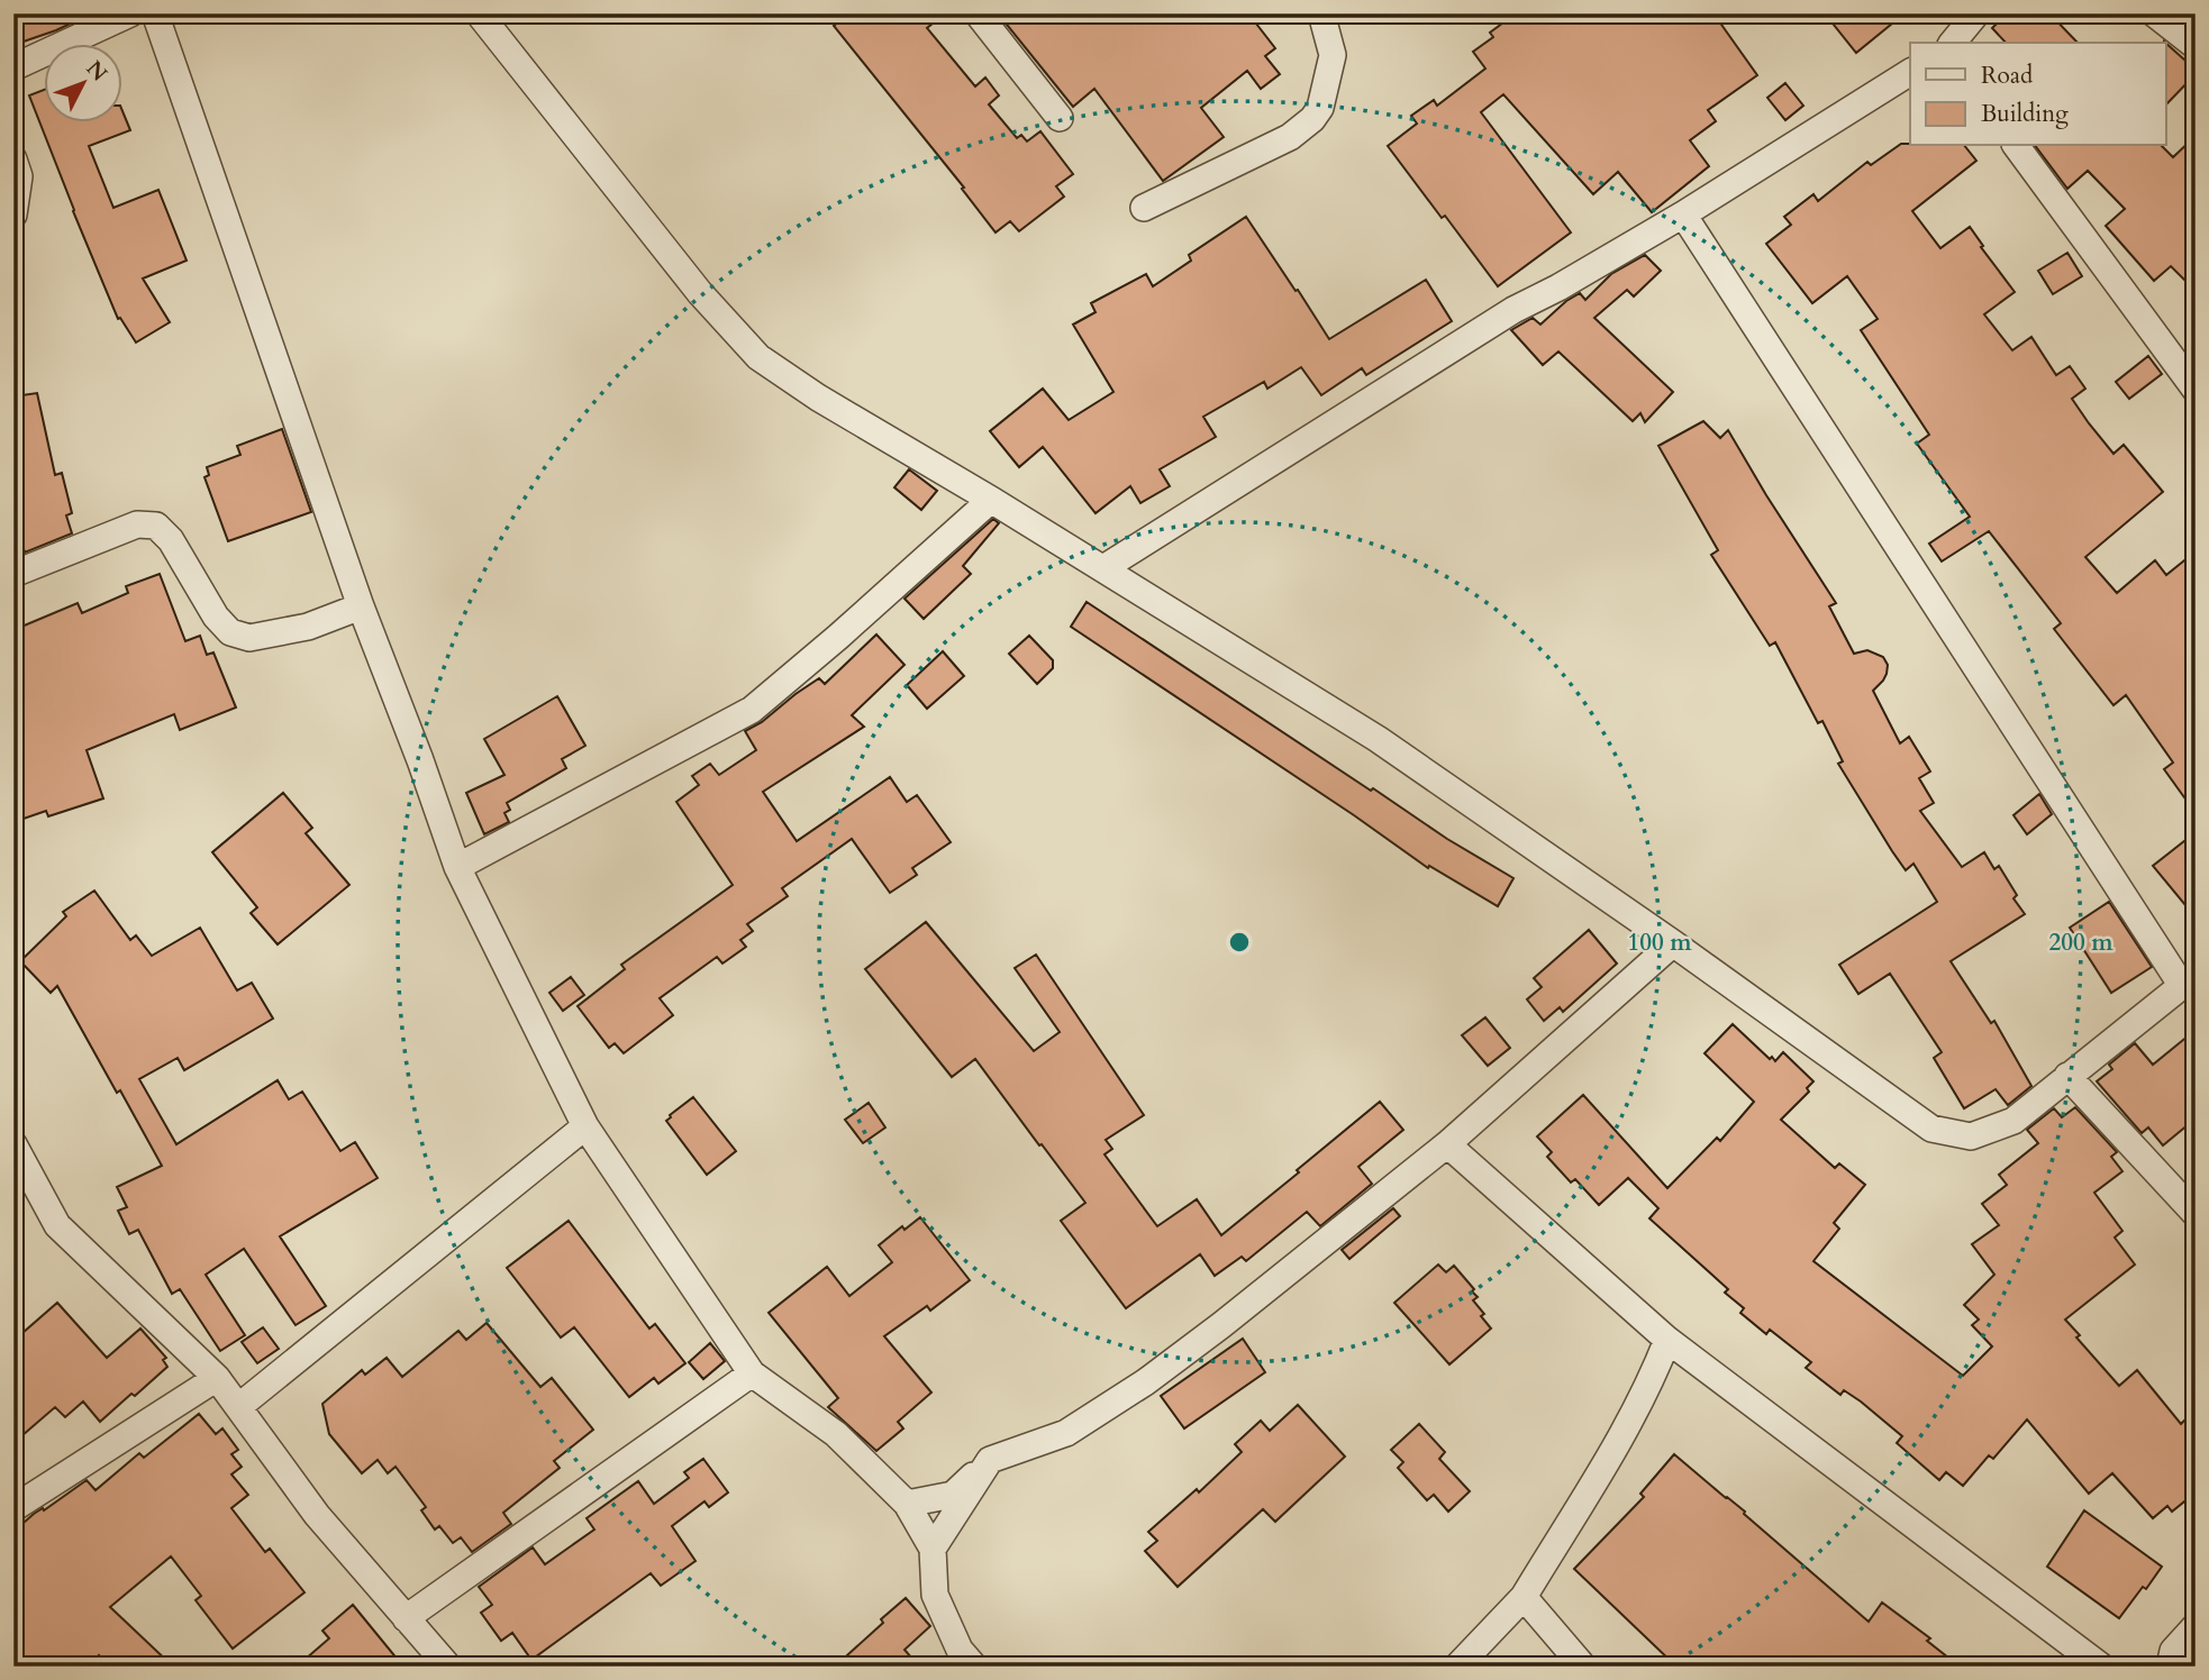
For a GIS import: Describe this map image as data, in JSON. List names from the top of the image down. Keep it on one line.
{"legend":["Road","Building"],"north":"top right","rings":["100 m","200 m"]}
